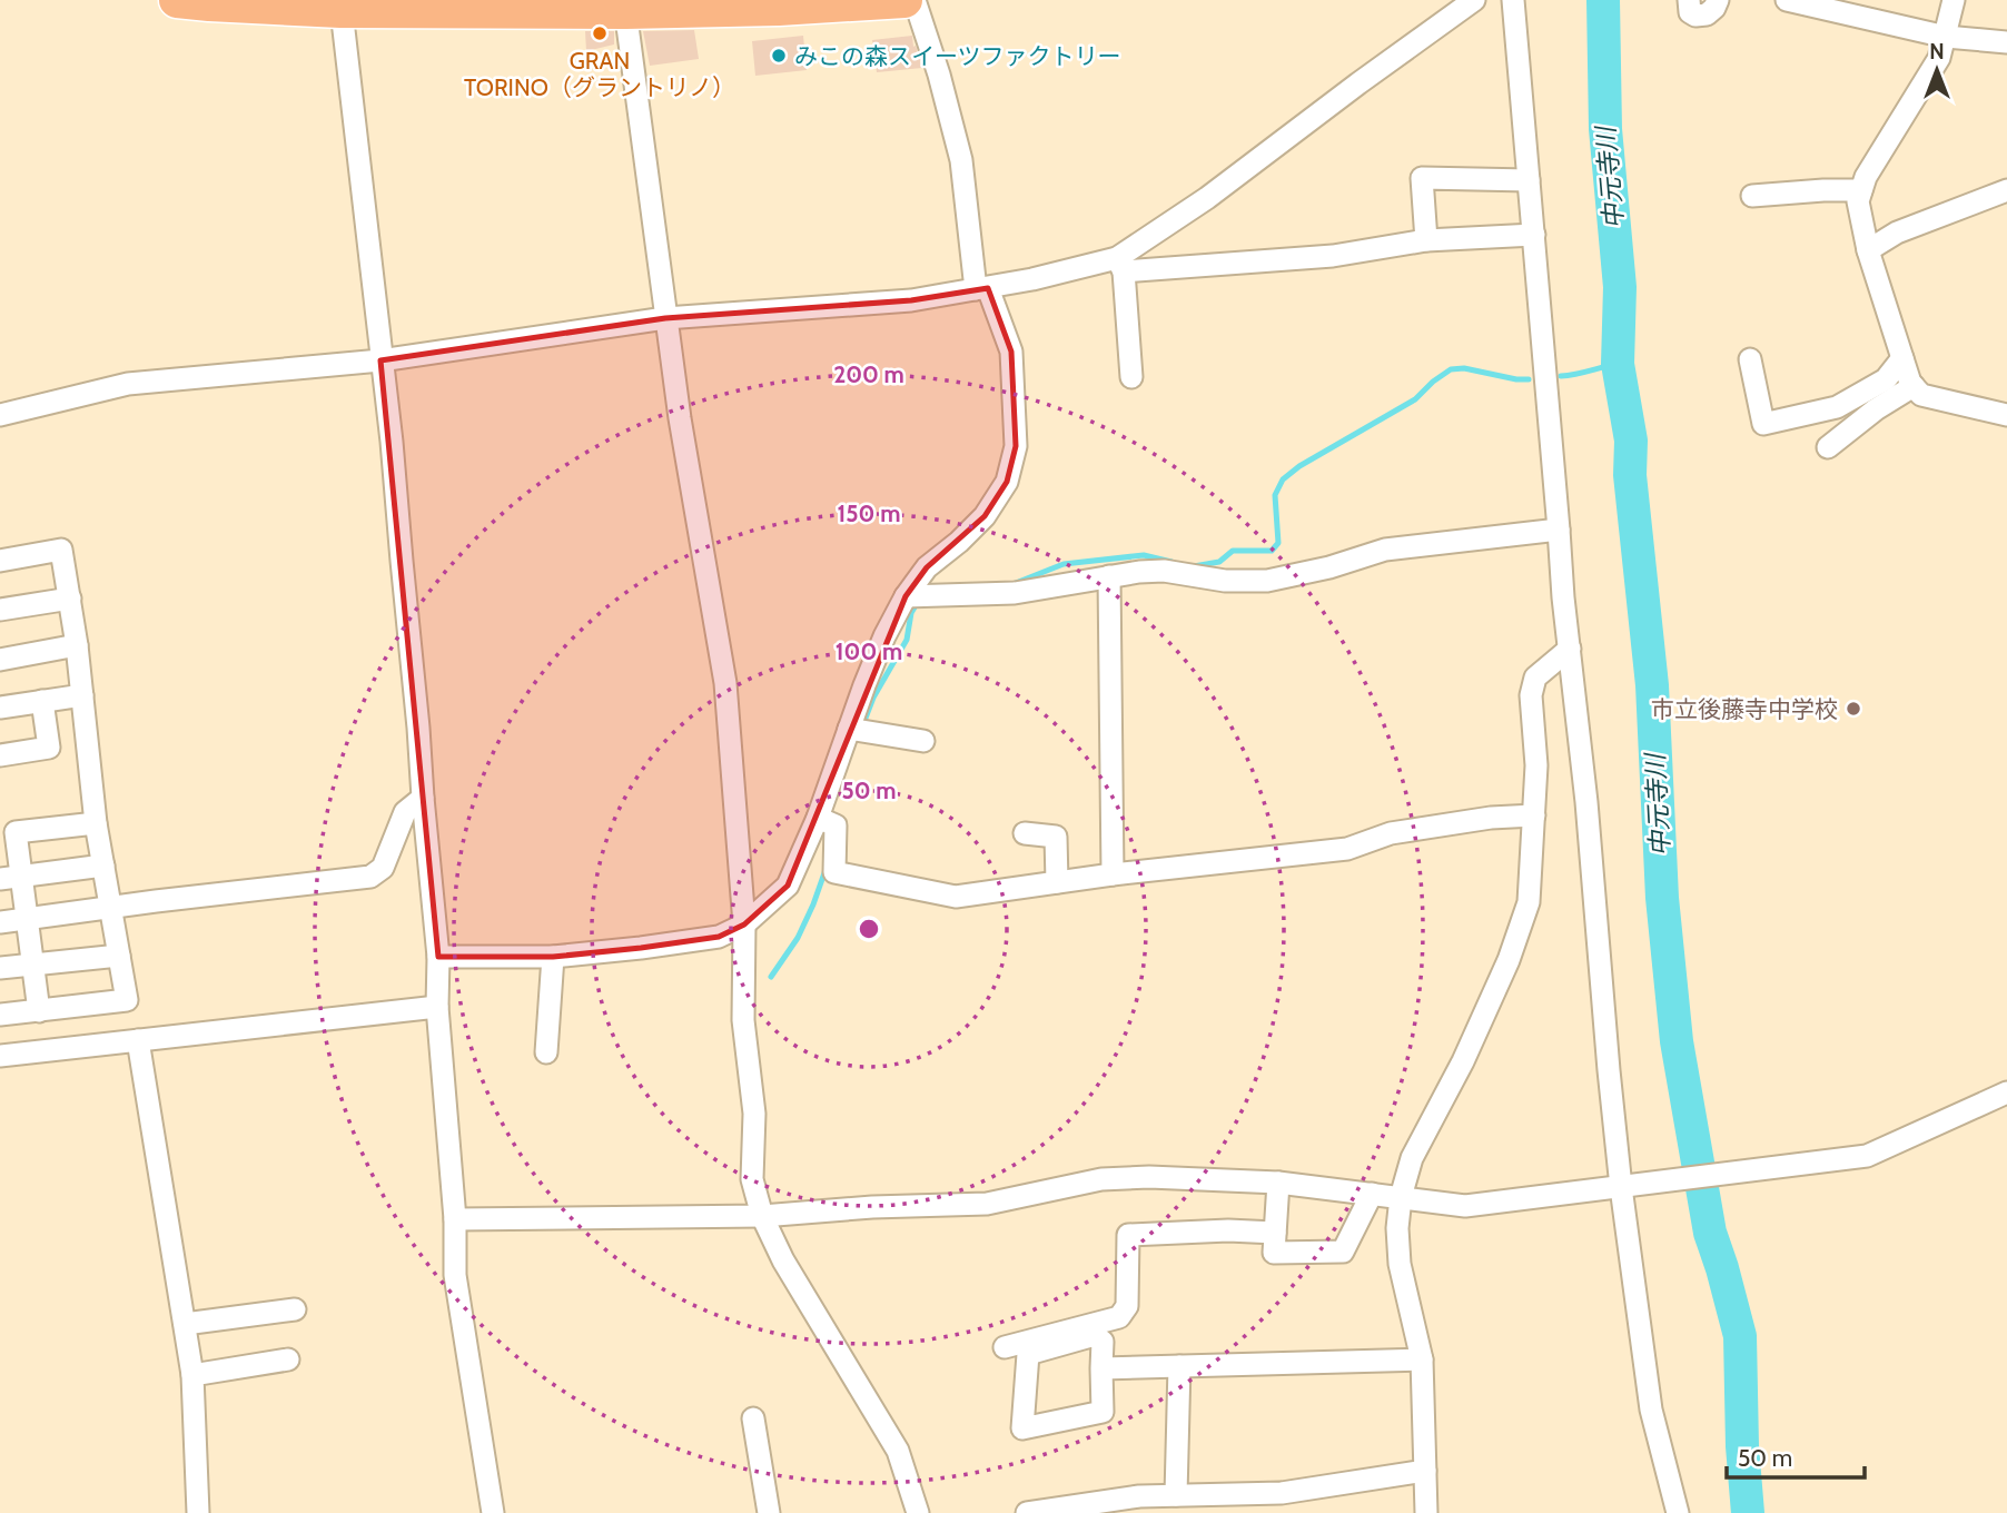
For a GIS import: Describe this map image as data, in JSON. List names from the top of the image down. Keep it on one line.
{"water":["中元寺川"],"places":["GRAN TORINO（グラントリノ）","みこの森スイーツファクトリー","市立後藤寺中学校"],"scale_bar":"50 m","north":"top","rings":["200 m","150 m","100 m","50 m"]}
